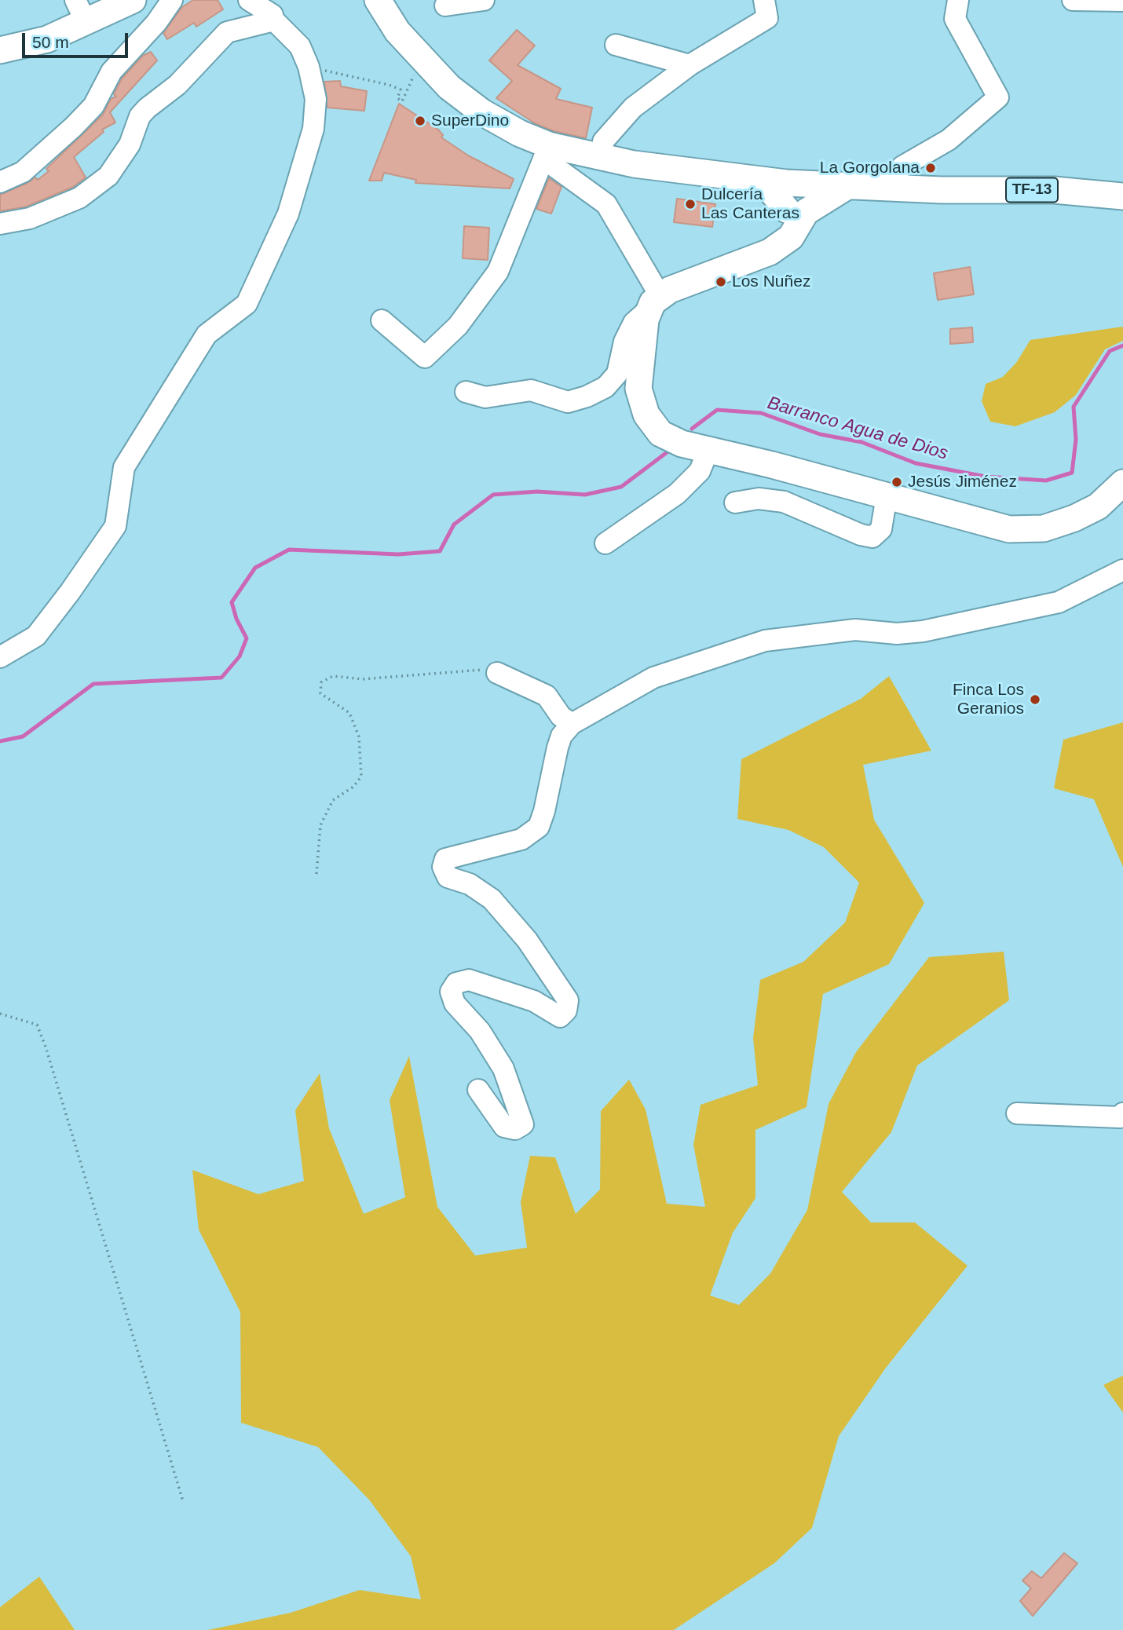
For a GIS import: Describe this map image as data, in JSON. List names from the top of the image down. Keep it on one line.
{"streets":{"main road":["TF-13"]},"water":["Barranco Agua de Dios"],"places":["SuperDino","La Gorgolana","Dulcería Las Canteras","Los Nuñez","Jesús Jiménez","Finca Los Geranios"],"scale_bar":"50 m"}
